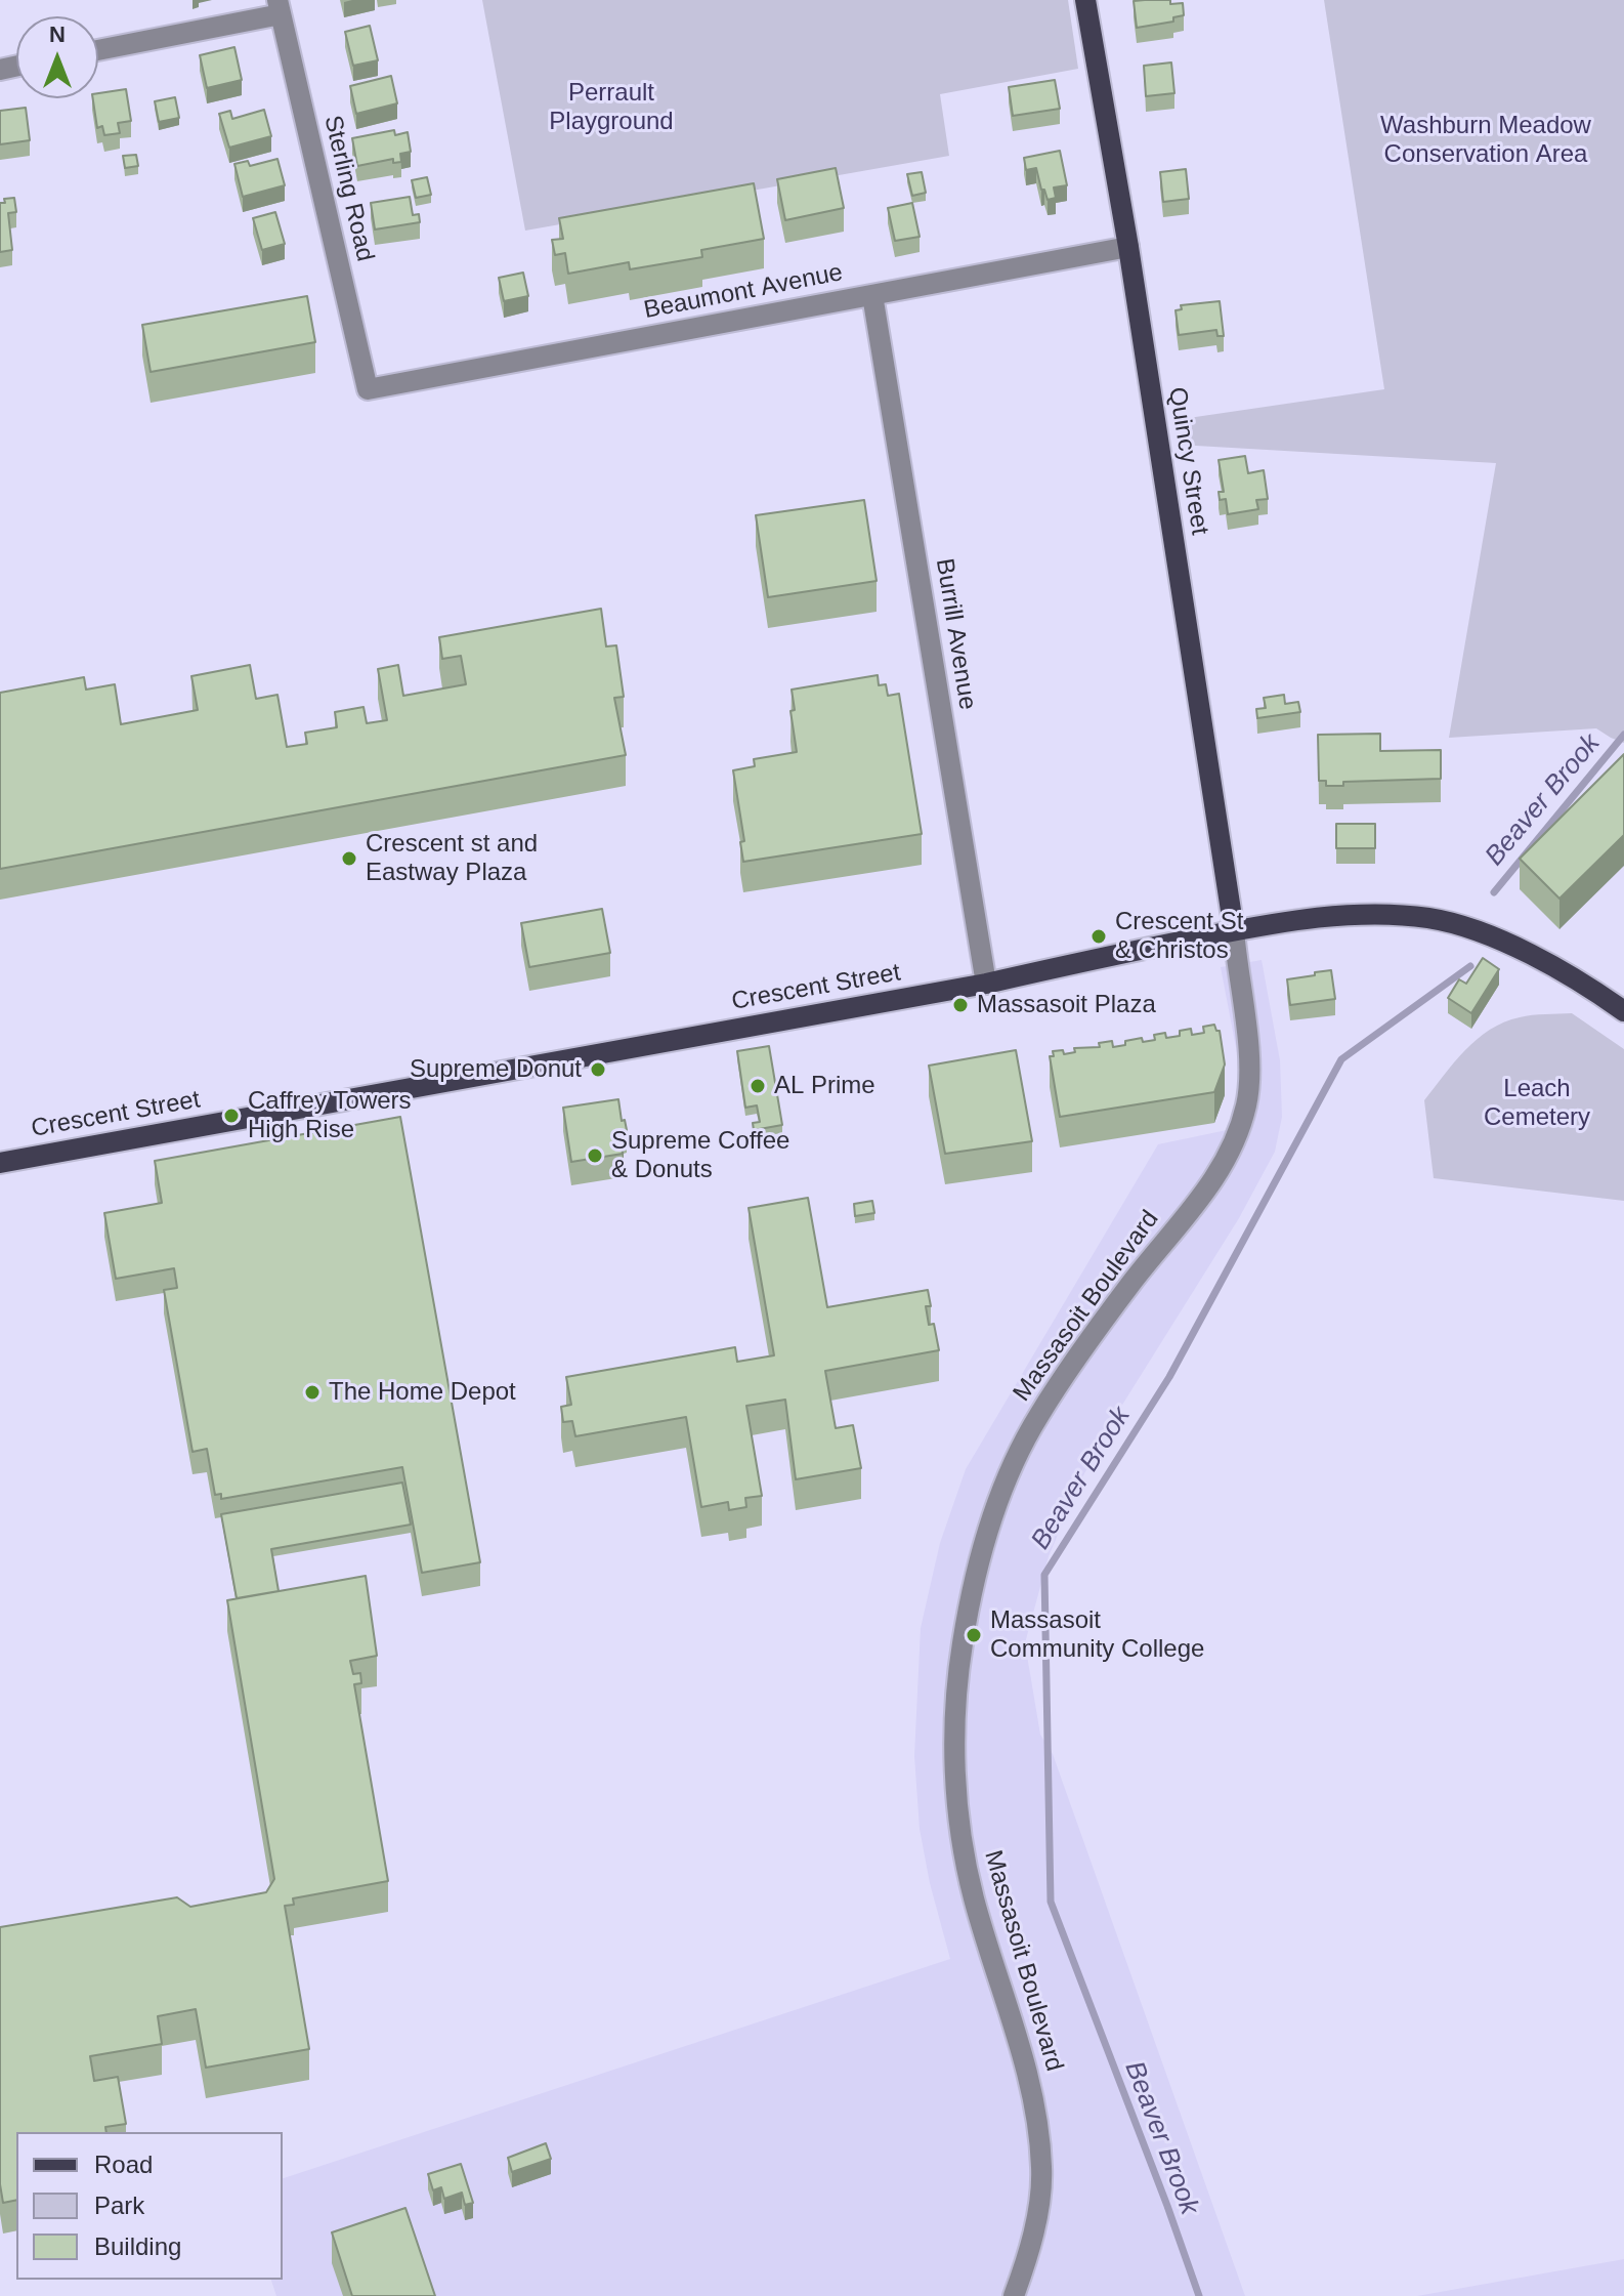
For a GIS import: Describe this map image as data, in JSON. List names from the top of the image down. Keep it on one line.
{"streets":{"main road":["Quincy Street","Crescent Street"],"street":["Sterling Road","Beaumont Avenue","Burrill Avenue","Massasoit Boulevard"]},"crossings":[["Sterling Road","Beaumont Avenue"],["Beaumont Avenue","Quincy Street"],["Beaumont Avenue","Burrill Avenue"],["Quincy Street","Crescent Street"],["Quincy Street","Massasoit Boulevard"],["Burrill Avenue","Crescent Street"],["Crescent Street","Massasoit Boulevard"]],"water":["Beaver Brook"],"parks":["Perrault Playground","Washburn Meadow Conservation Area","Leach Cemetery"],"places":["Crescent st and Eastway Plaza","Crescent St & Christos","Massasoit Plaza","Supreme Donut","AL Prime","Caffrey Towers High Rise","Supreme Coffee & Donuts","The Home Depot","Massasoit Community College"],"legend":["Road","Park","Building"],"north":"top"}
